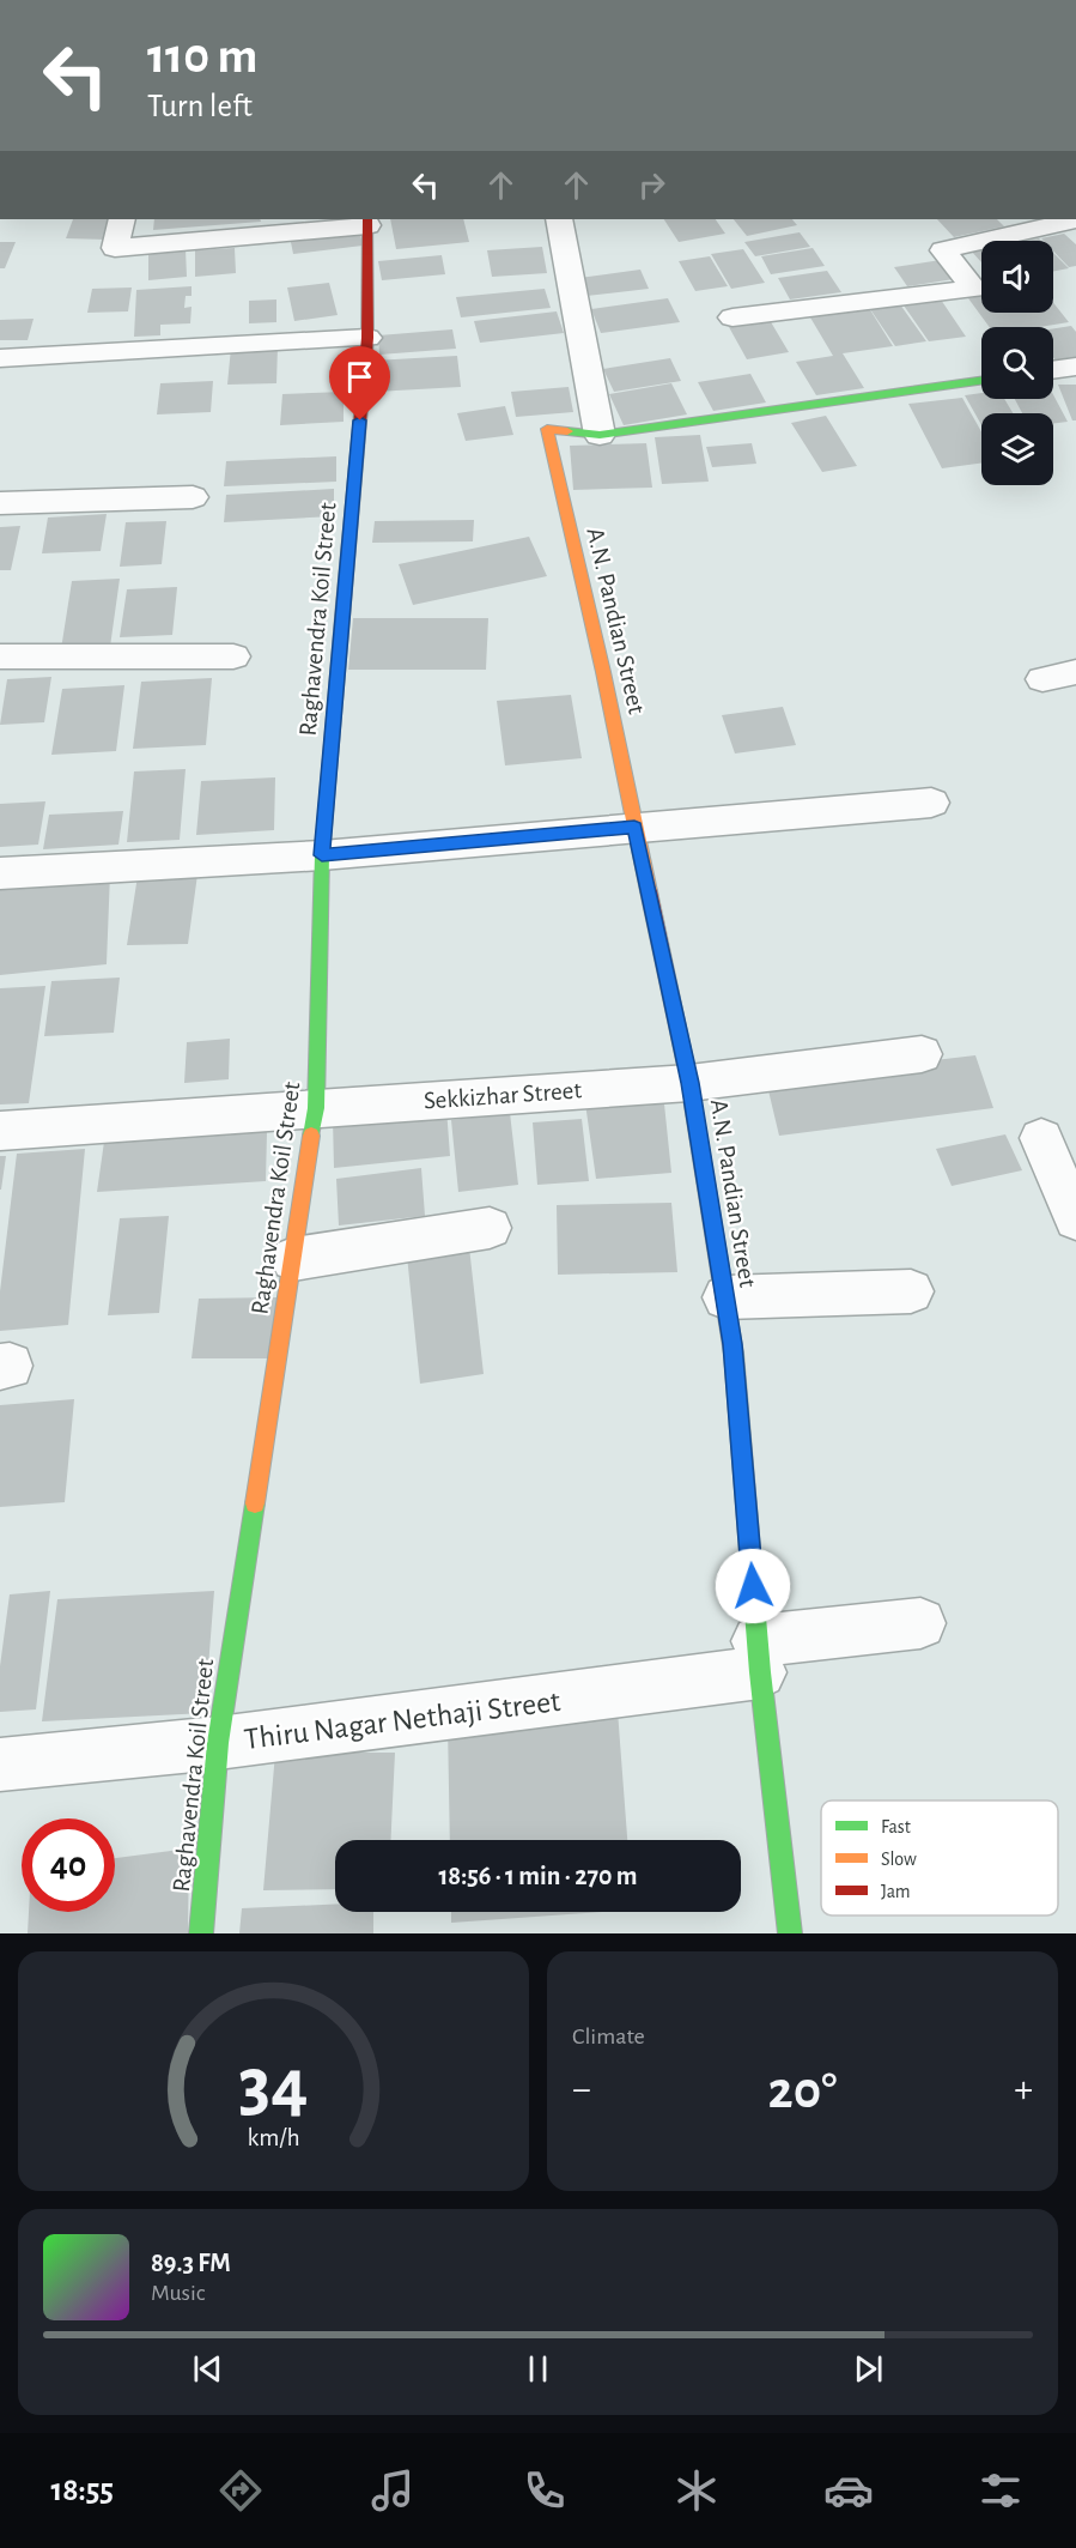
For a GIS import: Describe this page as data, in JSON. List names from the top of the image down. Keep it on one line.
{"streets":{"street":["Raghavendra Koil Street","A.N. Pandian Street","Sekkizhar Street","Thiru Nagar Nethaji Street"]},"crossings":[["Raghavendra Koil Street","Sekkizhar Street"],["Raghavendra Koil Street","Thiru Nagar Nethaji Street"],["A.N. Pandian Street","Sekkizhar Street"],["A.N. Pandian Street","Thiru Nagar Nethaji Street"]],"legend":["Fast","Slow","Jam"],"page":{"turn":["110 m","Turn left"],"limit":"40","trip":"18:56 · 1 min · 270 m","tile":"Climate","heat":["−","20°","+"],"song":["89.3 FM","Music"],"tabs":"18:55","gauge":["34","km/h"]}}
